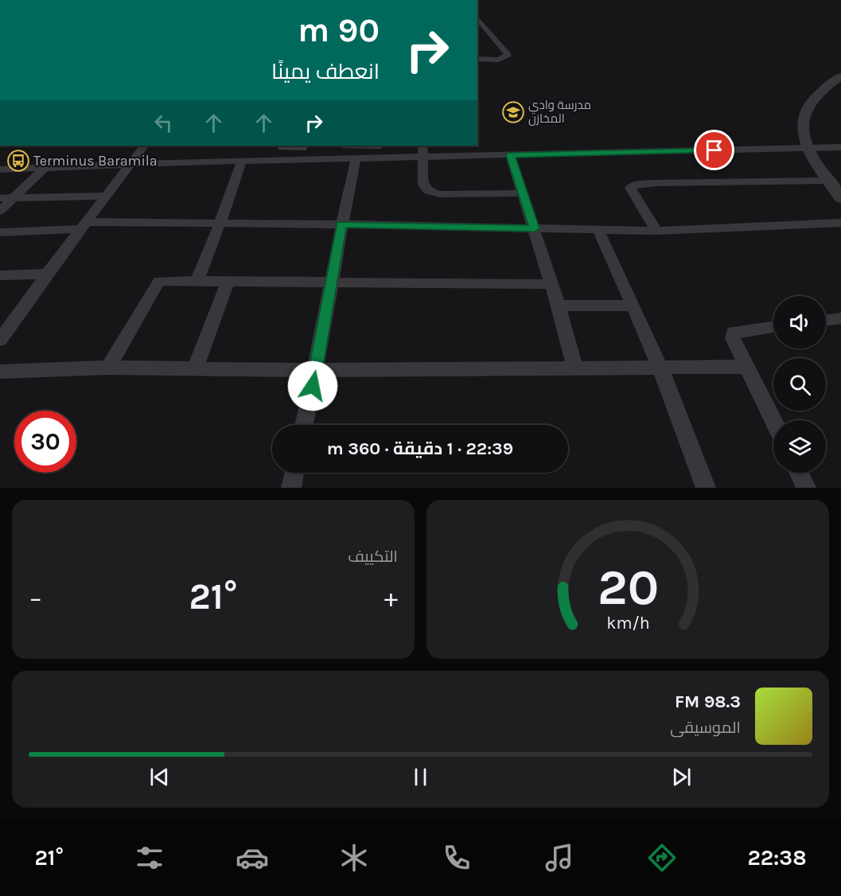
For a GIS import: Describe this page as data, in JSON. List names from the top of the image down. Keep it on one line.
{"places":{"school or university":["مدرسة وادي المخازن"],"bus stop":["Terminus Baramila"]},"page":{"turn":["90 m","انعطف يمينًا"],"limit":"30","trip":"22:39 · 1 دقيقة · 360 m","tile":"التكييف","heat":["−","21°","+"],"song":["98.3 FM","الموسيقى"],"tabs":["22:38","21°"],"gauge":["20","km/h"]}}
